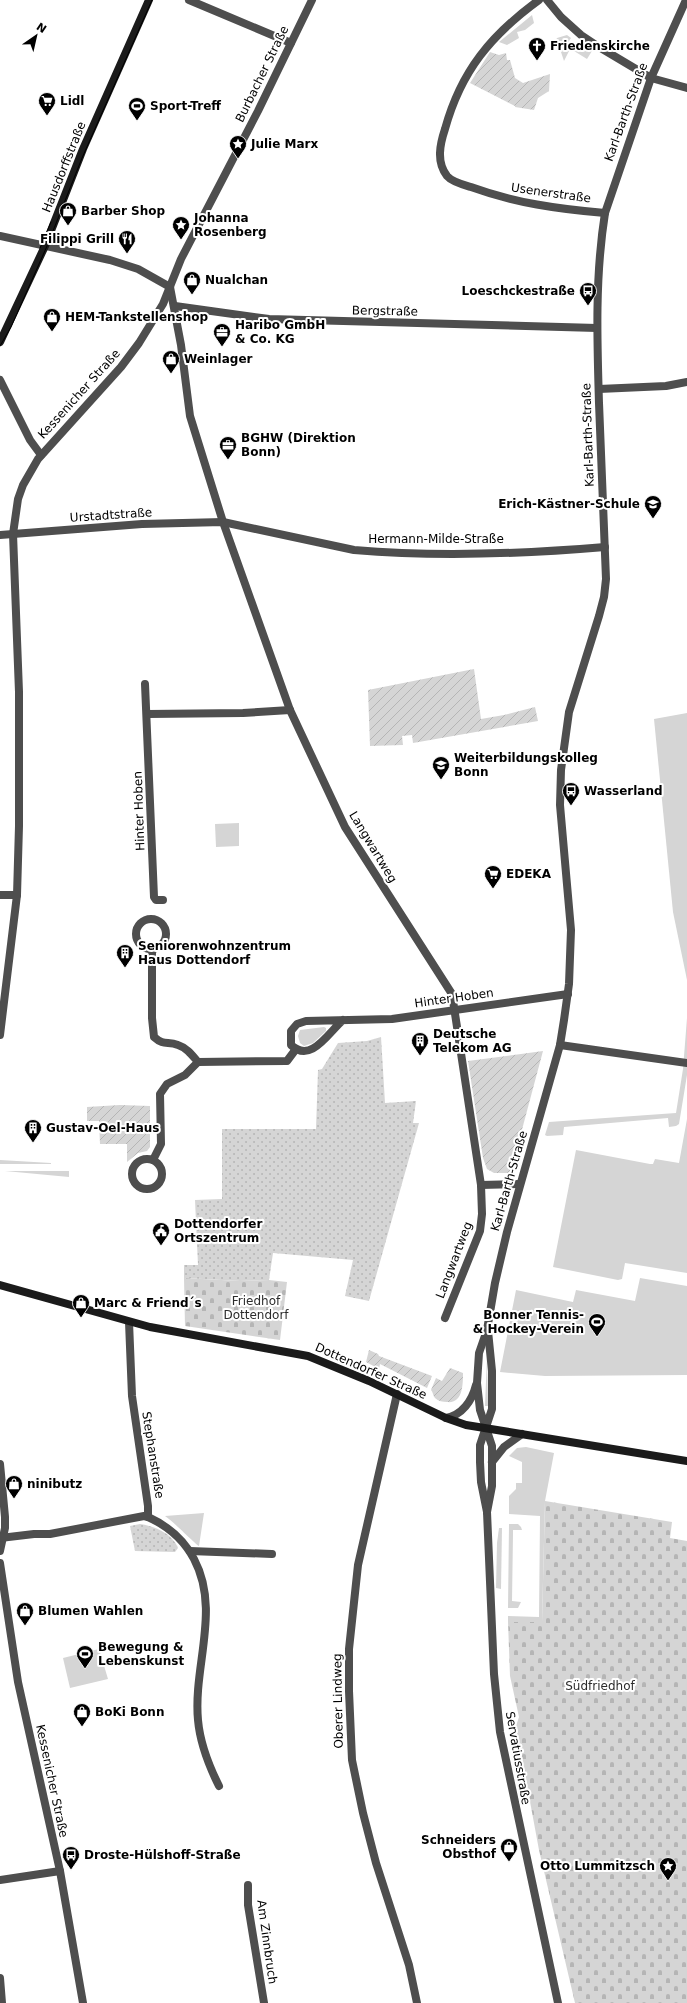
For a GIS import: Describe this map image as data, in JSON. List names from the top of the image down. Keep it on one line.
{"streets":{"main road":["Hausdorffstraße","Dottendorfer Straße"],"street":["Burbacher Straße","Karl-Barth-Straße","Usenerstraße","Bergstraße","Kessenicher Straße","Urstadtstraße","Hermann-Milde-Straße","Hinter Hoben","Langwartweg","Stephanstraße","Oberer Lindweg","Servatiusstraße","Am Zinnbruch"]},"crossings":[["Burbacher Straße","Kessenicher Straße"],["Burbacher Straße","Langwartweg"],["Karl-Barth-Straße","Usenerstraße"],["Karl-Barth-Straße","Bergstraße"],["Karl-Barth-Straße","Hermann-Milde-Straße"],["Karl-Barth-Straße","Hinter Hoben"],["Karl-Barth-Straße","Dottendorfer Straße"],["Karl-Barth-Straße","Servatiusstraße"],["Bergstraße","Langwartweg"],["Kessenicher Straße","Urstadtstraße"],["Kessenicher Straße","Langwartweg"],["Urstadtstraße","Hermann-Milde-Straße"],["Urstadtstraße","Langwartweg"],["Hermann-Milde-Straße","Langwartweg"],["Hinter Hoben","Langwartweg"],["Dottendorfer Straße","Stephanstraße"],["Dottendorfer Straße","Oberer Lindweg"],["Dottendorfer Straße","Servatiusstraße"]],"parks":["Friedhof Dottendorf","Südfriedhof"],"places":{"church":["Friedenskirche"],"supermarket":["Lidl","EDEKA"],"sports":["Sport-Treff","Bonner Tennis- & Hockey-Verein","Bewegung & Lebenskunst"],"place":["Julie Marx","Johanna Rosenberg","Otto Lummitzsch"],"shop":["Barber Shop","Nualchan","HEM-Tankstellenshop","Weinlager","Marc & Friend´s","ninibutz","Blumen Wahlen","BoKi Bonn","Schneiders Obsthof"],"restaurant":["Filippi Grill"],"bus stop":["Loeschckestraße","Wasserland","Droste-Hülshoff-Straße"],"office":["Haribo GmbH & Co. KG","BGHW (Direktion Bonn)"],"school or university":["Erich-Kästner-Schule","Weiterbildungskolleg Bonn"],"building":["Seniorenwohnzentrum Haus Dottendorf","Deutsche Telekom AG","Gustav-Oel-Haus"],"public building":["Dottendorfer Ortszentrum"]},"north":"top right"}
